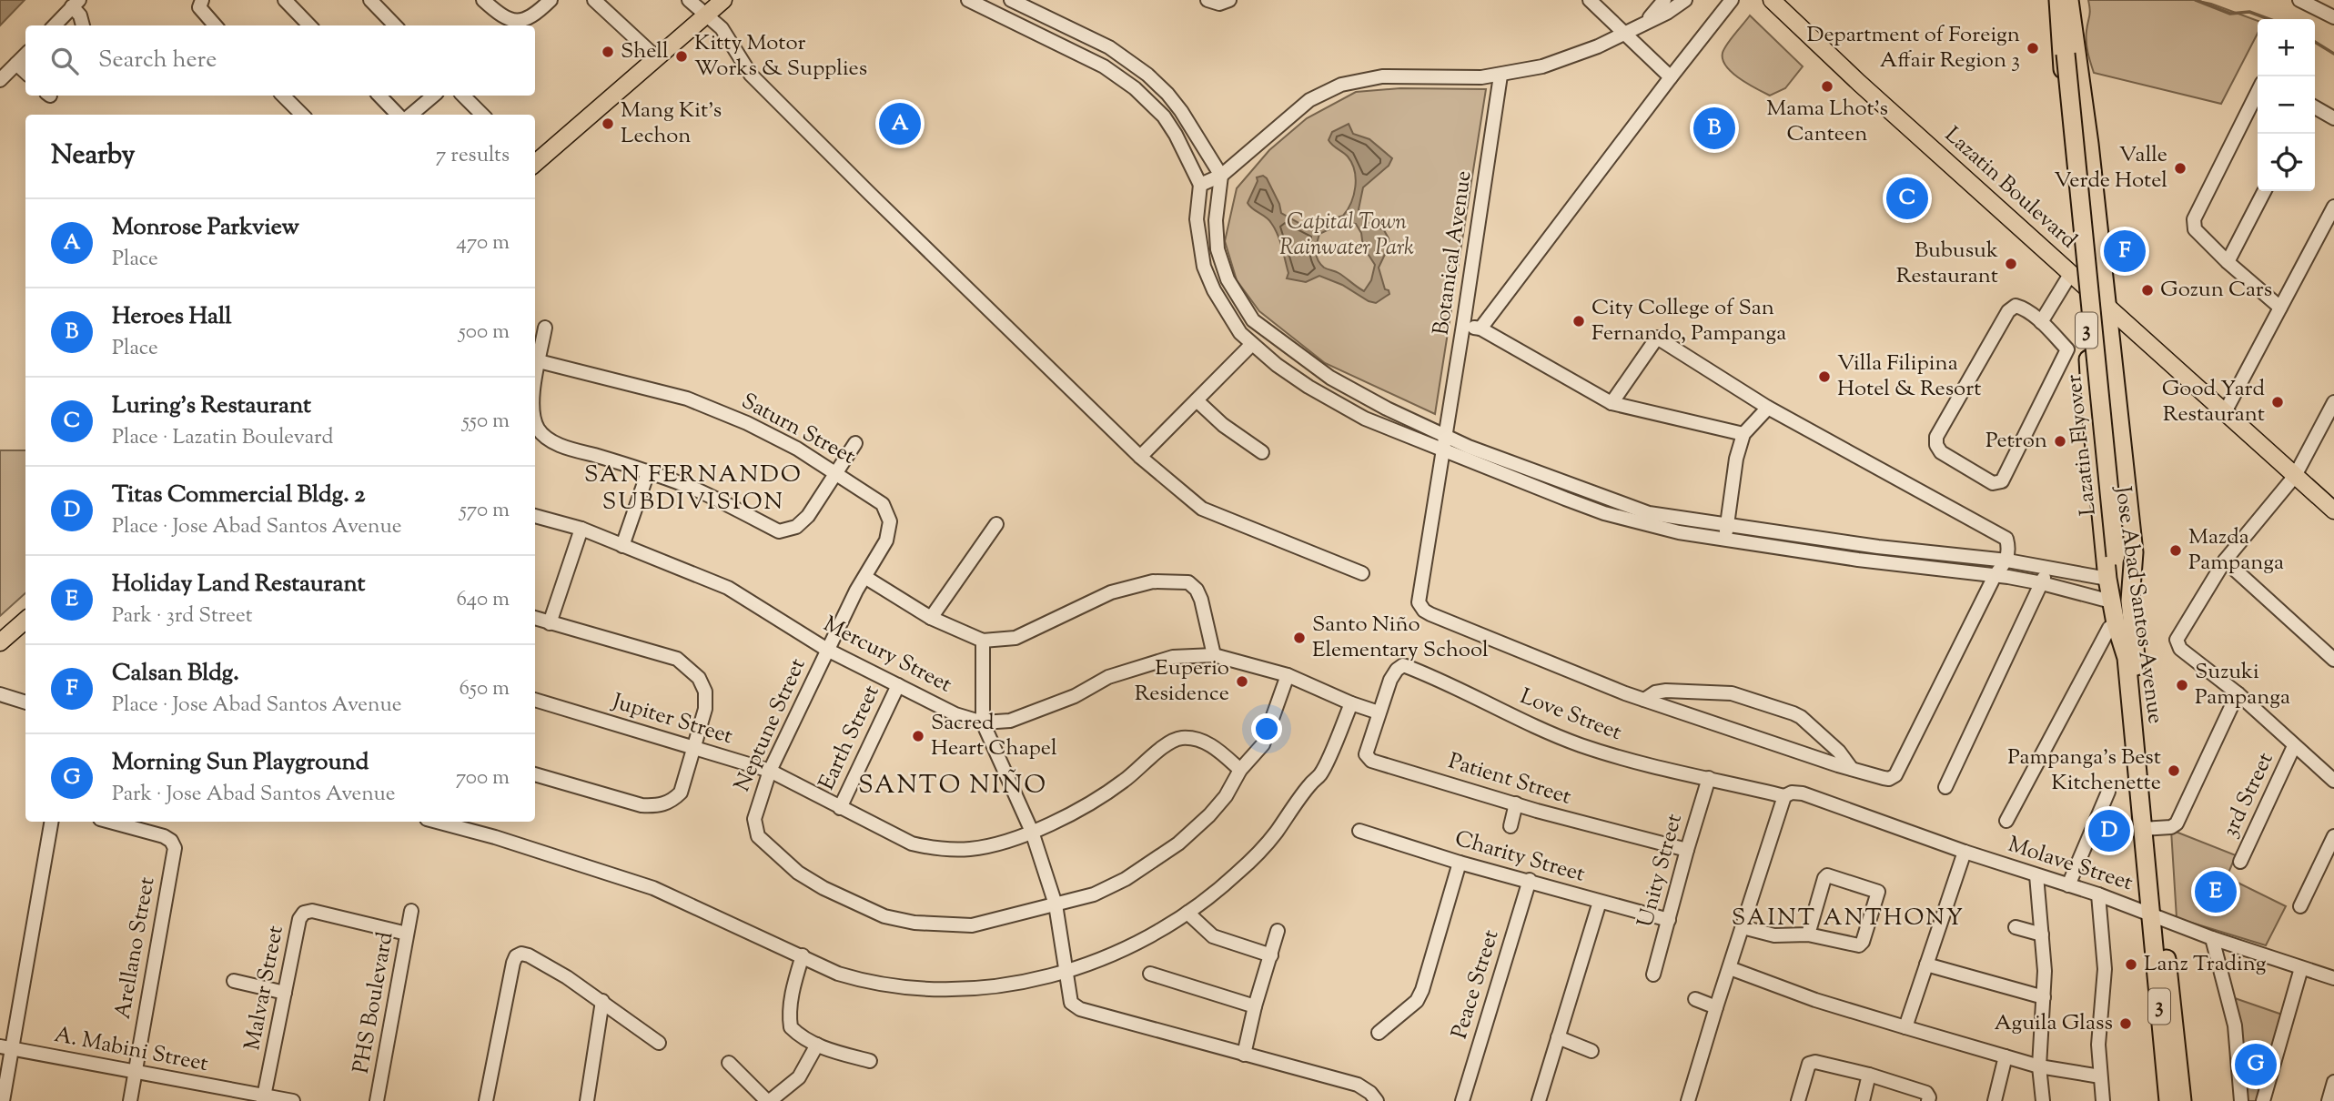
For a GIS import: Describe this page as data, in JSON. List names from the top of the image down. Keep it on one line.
{"streets":{"highway":["3","Lazatin Flyover","Jose Abad Santos Avenue"],"main road":["Lazatin Boulevard"],"street":["Botanical Avenue","Saturn Street","Mercury Street","Love Street","Jupiter Street","Neptune Street","Earth Street","Patient Street","3rd Street","Charity Street","Molave Street","Unity Street","Arellano Street","Peace Street","Malvar Street","PHS Boulevard","A. Mabini Street"]},"crossings":[["Lazatin Boulevard","Jose Abad Santos Avenue"],["Saturn Street","Mercury Street"],["Saturn Street","Neptune Street"],["Lazatin Flyover","Jose Abad Santos Avenue"],["Jose Abad Santos Avenue","Molave Street"],["Mercury Street","Love Street"],["Mercury Street","Neptune Street"],["Mercury Street","Earth Street"],["Mercury Street","Patient Street"],["Love Street","Patient Street"],["Love Street","Molave Street"],["Love Street","Unity Street"],["Jupiter Street","Neptune Street"],["Jupiter Street","Earth Street"],["Patient Street","Unity Street"],["Charity Street","Unity Street"],["Charity Street","Peace Street"],["Arellano Street","A. Mabini Street"],["Malvar Street","PHS Boulevard"],["Malvar Street","A. Mabini Street"]],"districts":["SAN FERNANDO SUBDIVISION","SANTO NIÑO","SAINT ANTHONY"],"parks":["Capital Town Rainwater Park"],"places":["Department of Foreign Affair Region 3","Shell","Kitty Motor Works & Supplies","Mama Lhot's Canteen","Mang Kit's Lechon","Valle Verde Hotel","Bubusuk Restaurant","Gozun Cars","City College of San Fernando, Pampanga","Villa Filipina Hotel & Resort","Good Yard Restaurant","Petron","Mazda Pampanga","Santo Niño Elementary School","Euperio Residence","Suzuki Pampanga","Sacred Heart Chapel","Pampanga's Best Kitchenette","Lanz Trading","Aguila Glass"],"page":{"map_buttons":["+","−"],"search":"Search here","pins":["A","B","C","F","D","E","G"],"heading":["Nearby","7 results"],"list":[{"mark":"A","name":"Monrose Parkview","note":"Place","value":"470 m"},{"mark":"B","name":"Heroes Hall","note":"Place","value":"500 m"},{"mark":"C","name":"Luring's Restaurant","note":"Place · Lazatin Boulevard","value":"550 m"},{"mark":"D","name":"Titas Commercial Bldg. 2","note":"Place · Jose Abad Santos Avenue","value":"570 m"},{"mark":"E","name":"Holiday Land Restaurant","note":"Park · 3rd Street","value":"640 m"},{"mark":"F","name":"Calsan Bldg.","note":"Place · Jose Abad Santos Avenue","value":"650 m"},{"mark":"G","name":"Morning Sun Playground","note":"Park · Jose Abad Santos Avenue","value":"700 m"}]}}
